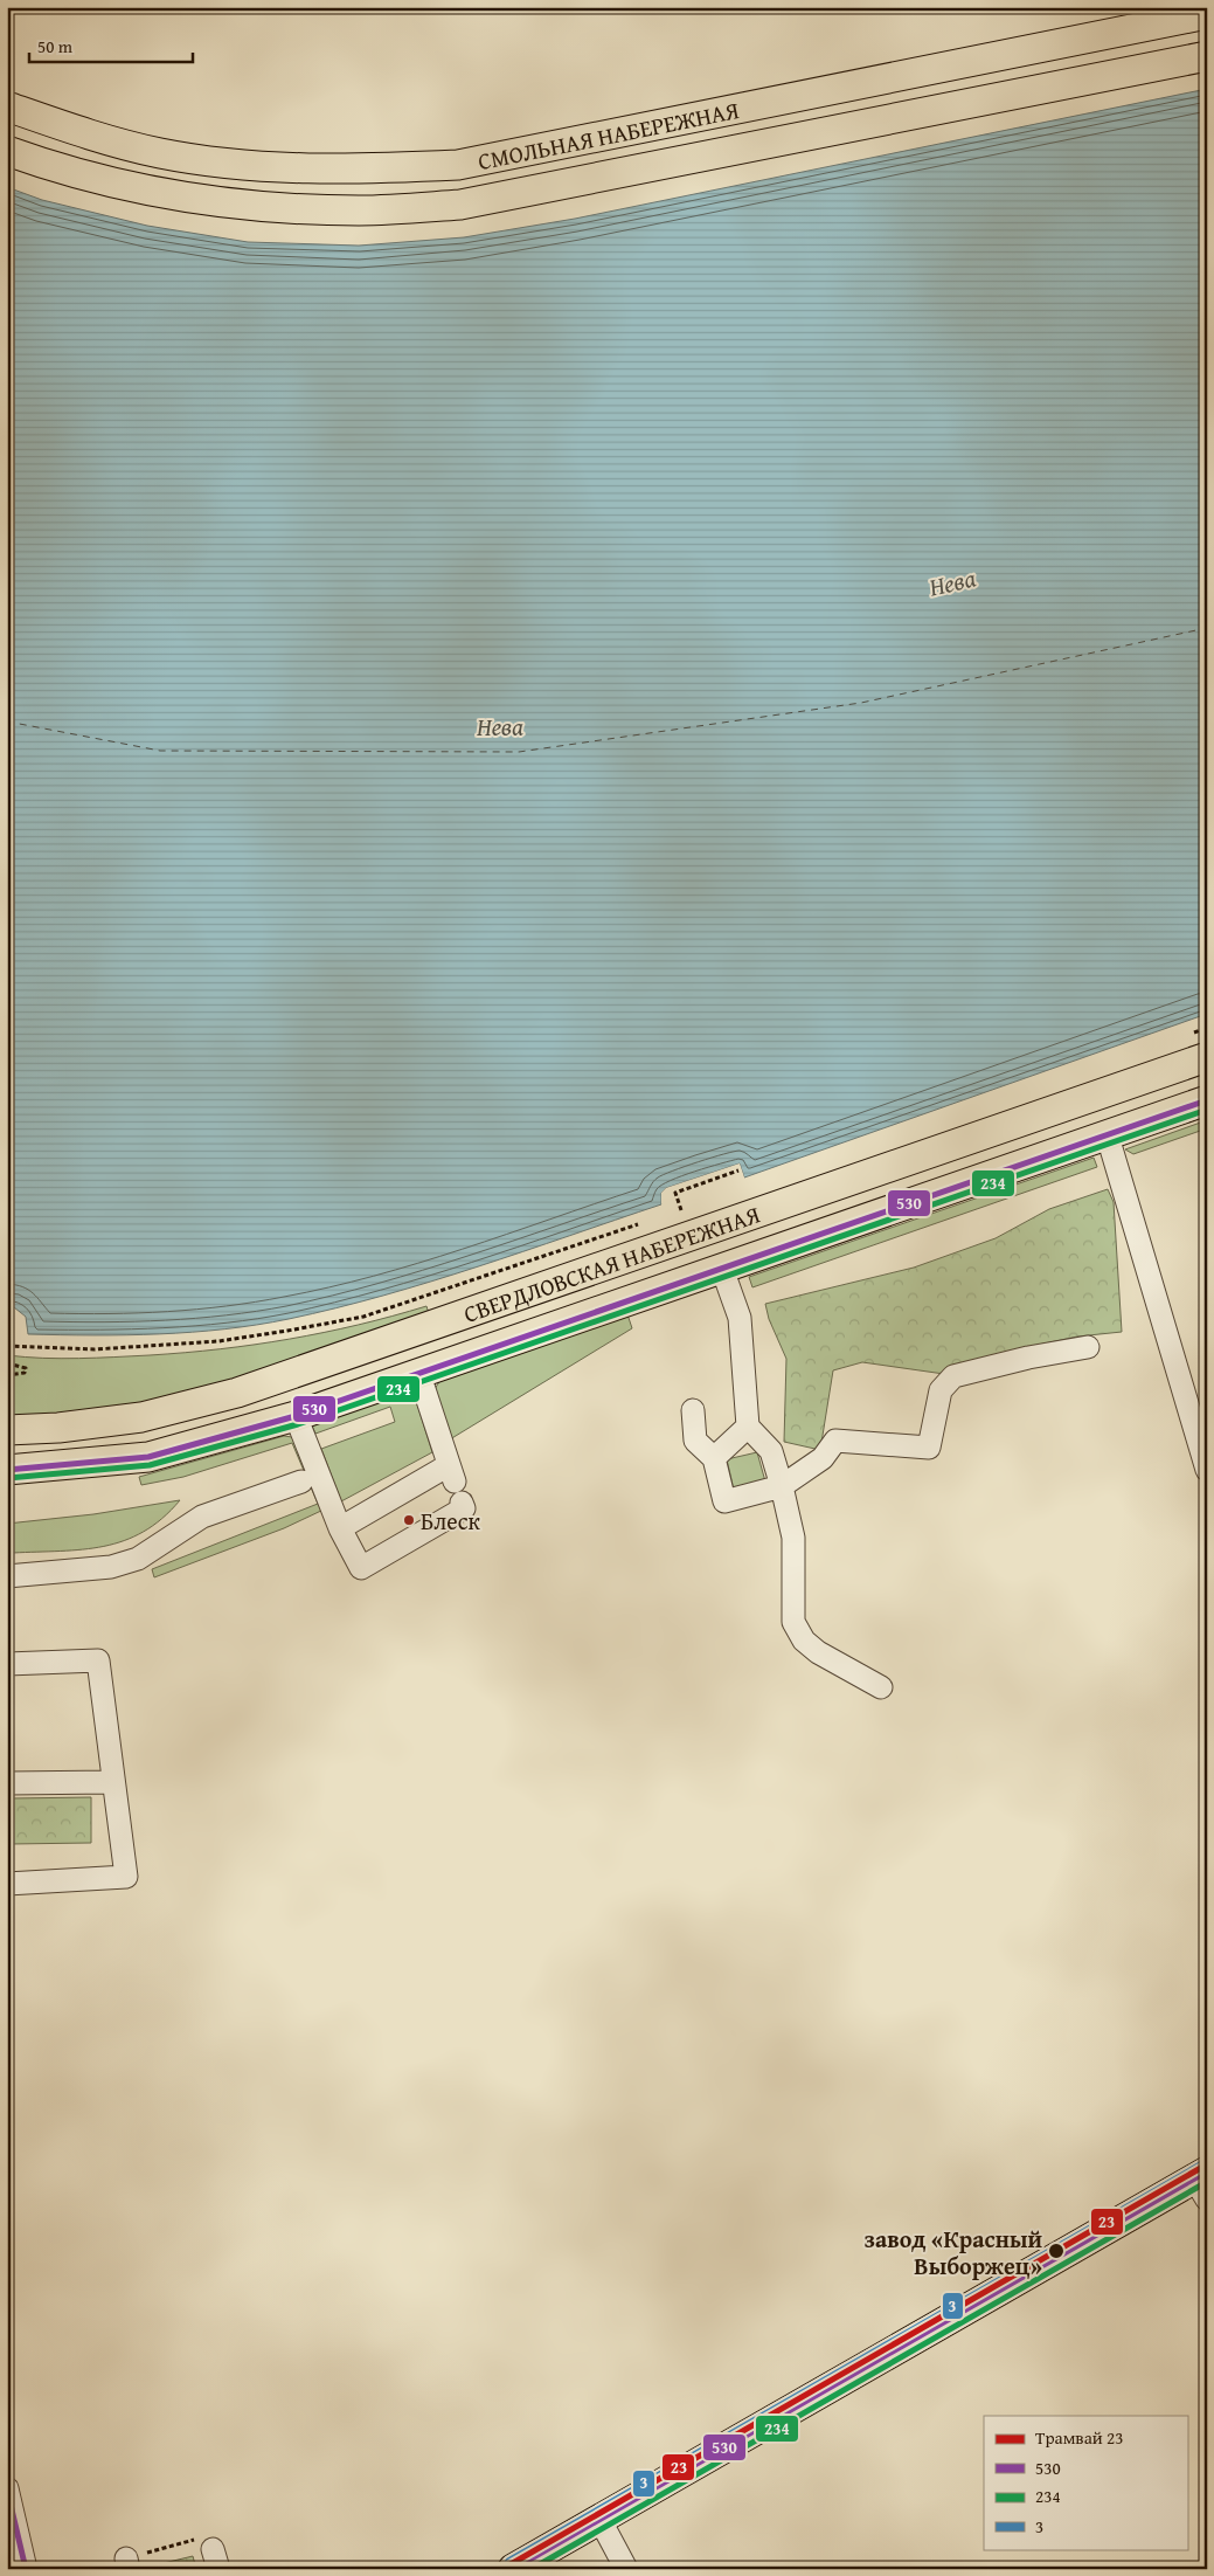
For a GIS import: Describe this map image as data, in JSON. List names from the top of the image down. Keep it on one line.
{"streets":{"main road":["СМОЛЬНАЯ НАБЕРЕЖНАЯ","СВЕРДЛОВСКАЯ НАБЕРЕЖНАЯ"]},"water":["Нева"],"places":["Блеск","завод «Красный Выборжец»"],"lines":["transit line 530","transit line 234","transit line 3","tram line 23"],"legend":["Трамвай 23","530","234","3"],"scale_bar":"50 m"}
